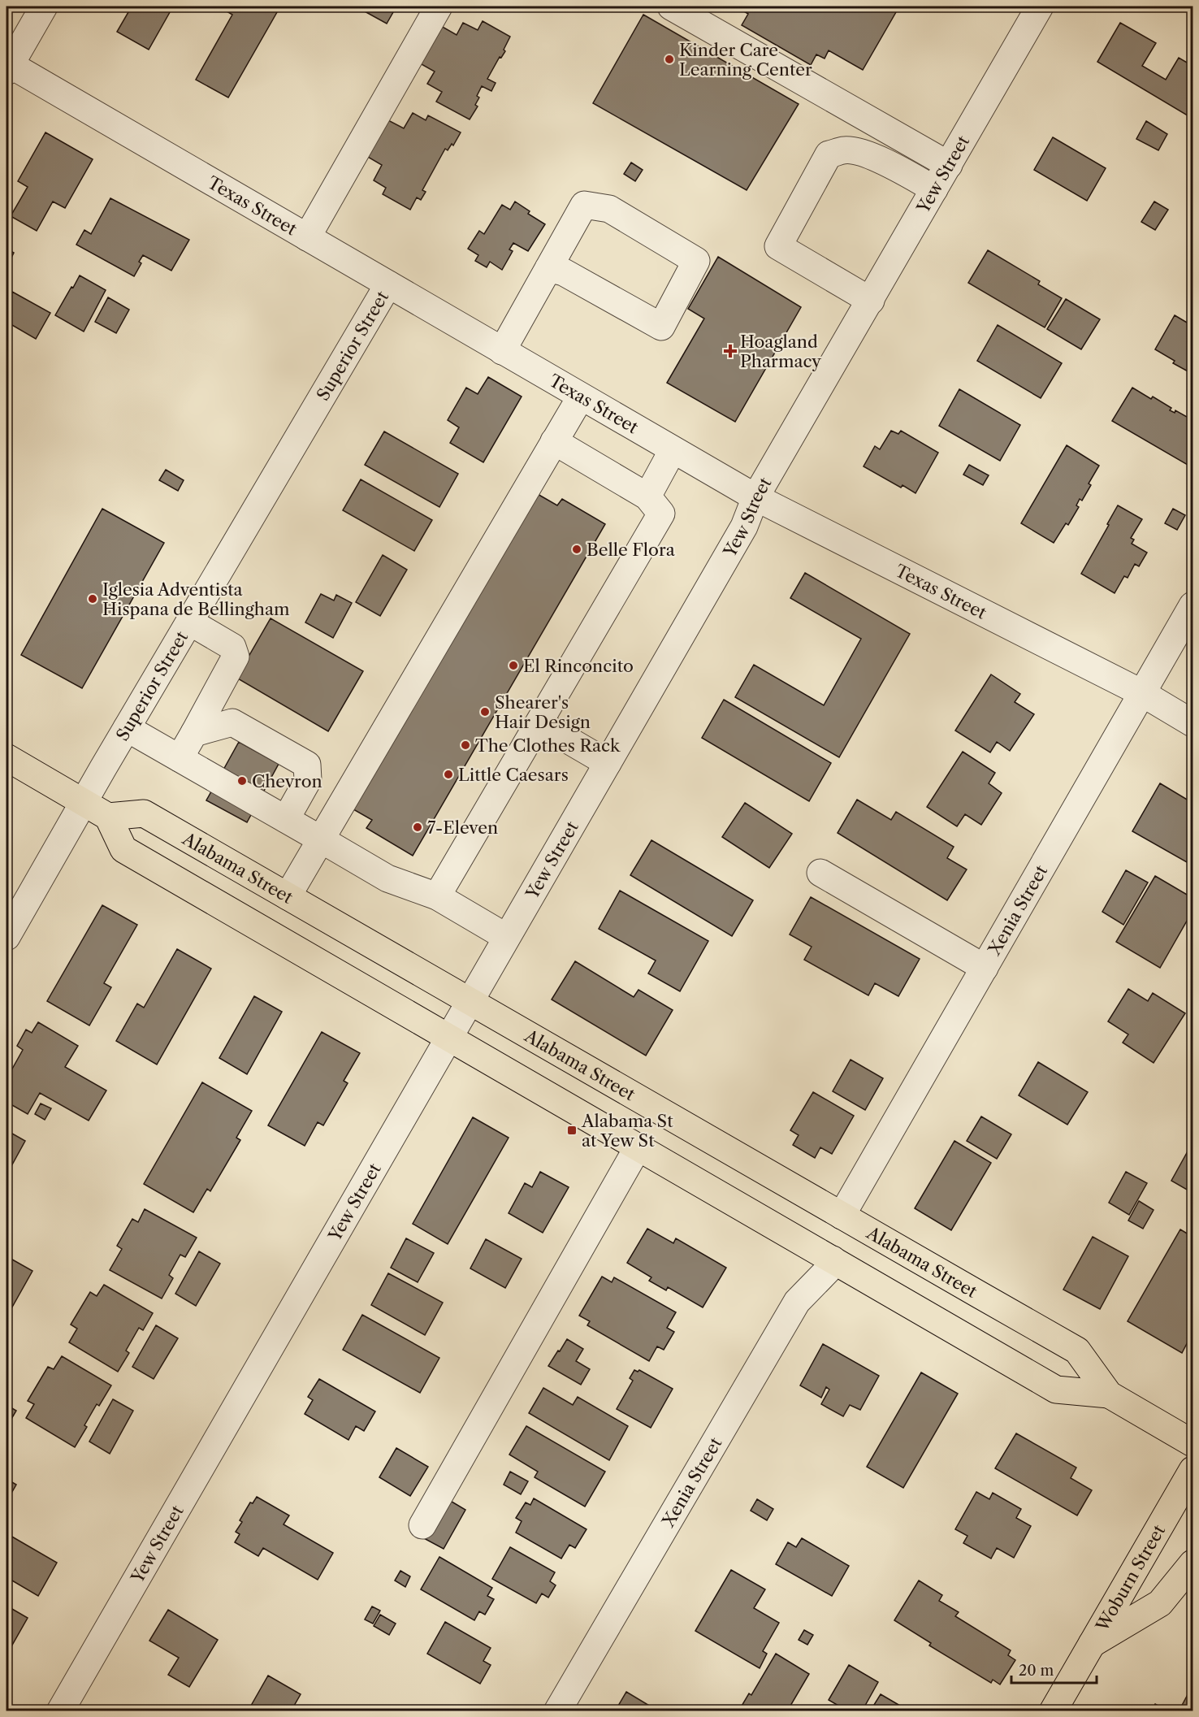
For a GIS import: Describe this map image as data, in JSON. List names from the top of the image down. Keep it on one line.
{"streets":{"main road":["Alabama Street","Woburn Street"],"street":["Yew Street","Texas Street","Superior Street","Xenia Street"]},"crossings":[["Yew Street","Texas Street"],["Yew Street","Alabama Street"],["Texas Street","Superior Street"],["Texas Street","Xenia Street"],["Alabama Street","Xenia Street"]],"places":{"other":["Kinder Care Learning Center","Belle Flora","Iglesia Adventista Hispana de Bellingham","El Rinconcito","Shearer's Hair Design","The Clothes Rack","Little Caesars","Chevron","7-Eleven"],"health":["Hoagland Pharmacy"],"transit":["Alabama St at Yew St"]},"scale_bar":"20 m"}
